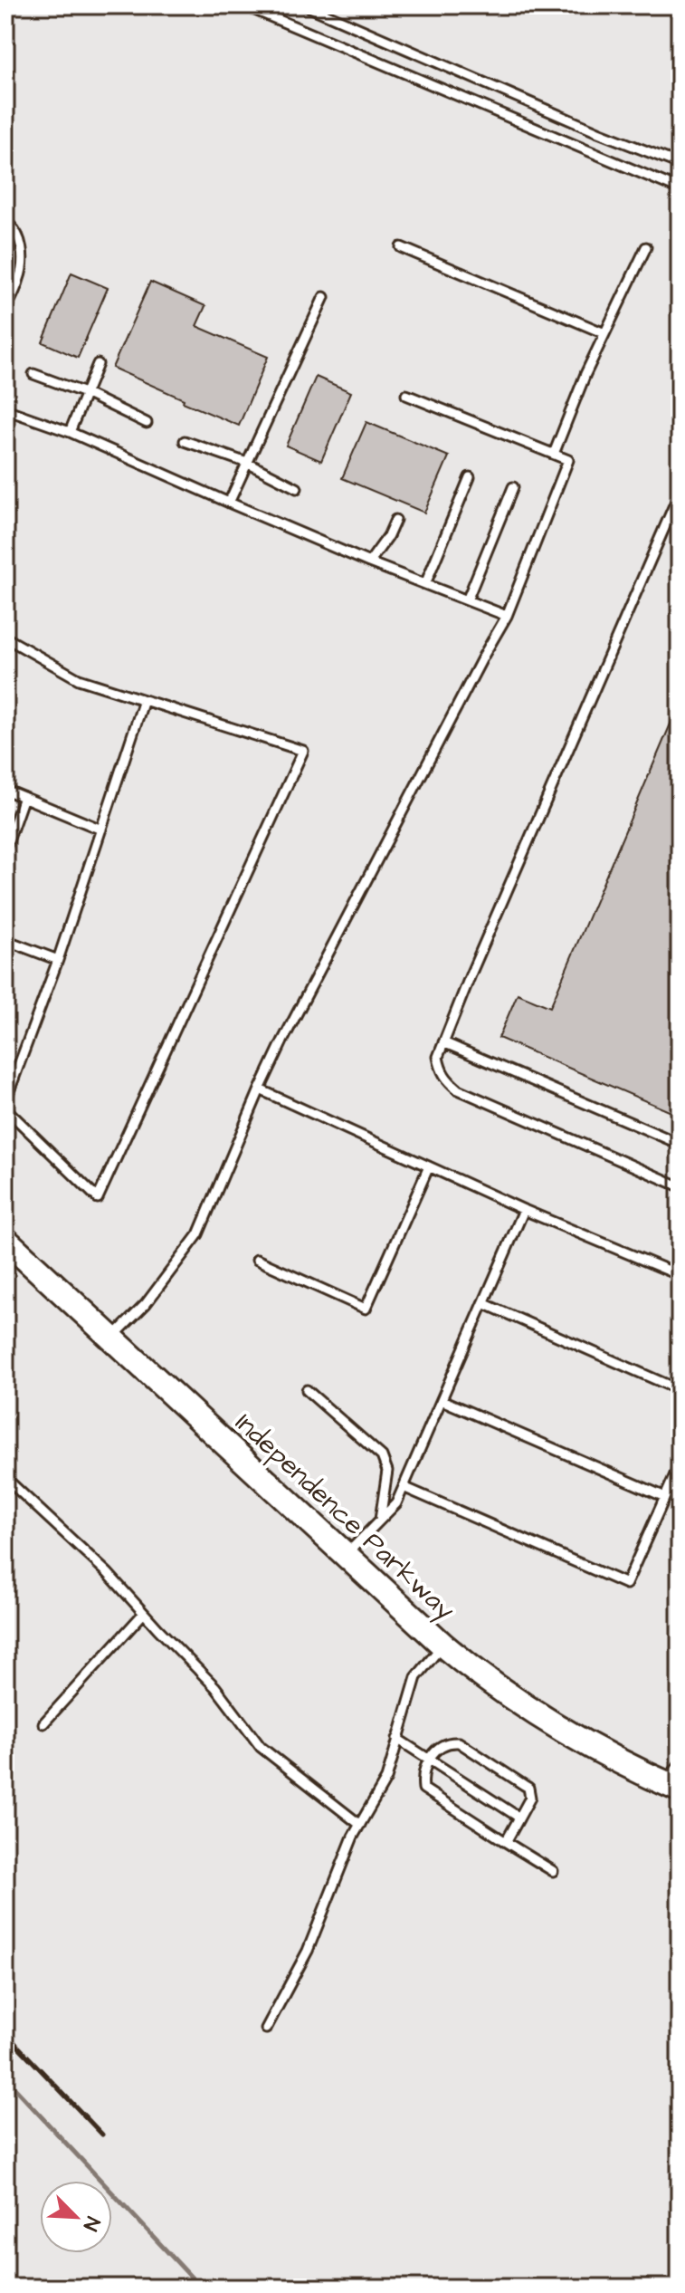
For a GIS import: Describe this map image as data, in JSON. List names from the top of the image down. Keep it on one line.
{"streets":{"main road":["Independence Parkway"]},"north":"bottom right"}
